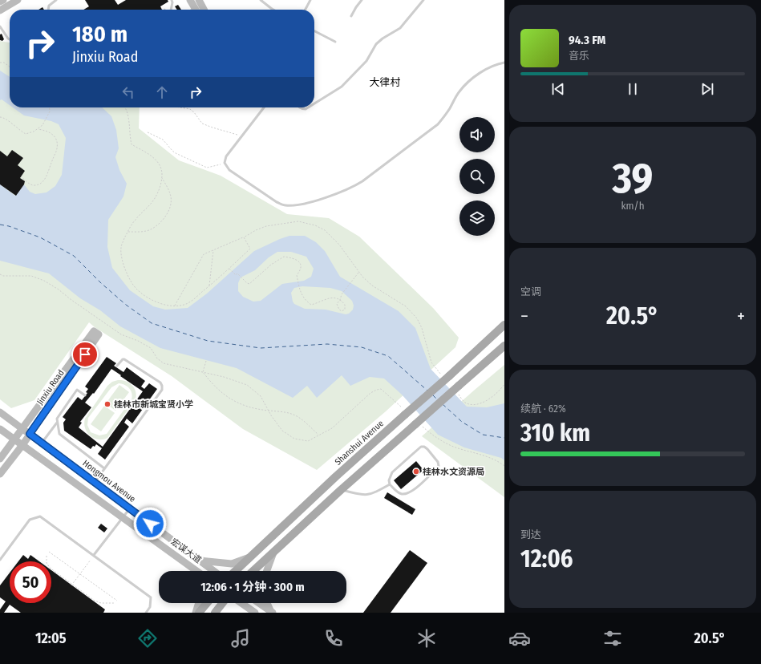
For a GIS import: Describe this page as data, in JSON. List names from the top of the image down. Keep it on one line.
{"streets":{"main road":["Jinxiu Road","Shanshui Avenue","Hongmou Avenue","宏谋大道"]},"crossings":[["Jinxiu Road","Hongmou Avenue"],["Jinxiu Road","宏谋大道"]],"districts":["大律村"],"places":["桂林市新城宝贤小学","桂林水文资源局"],"page":{"turn":["180 m","Jinxiu Road"],"song":["94.3 FM","音乐"],"tile":[["39","km/h"],"空调",["续航 · 62%","310 km"],["到达","12:06"]],"heat":["−","20.5°","+"],"limit":"50","trip":"12:06 · 1 分钟 · 300 m","tabs":["12:05","20.5°"]}}
